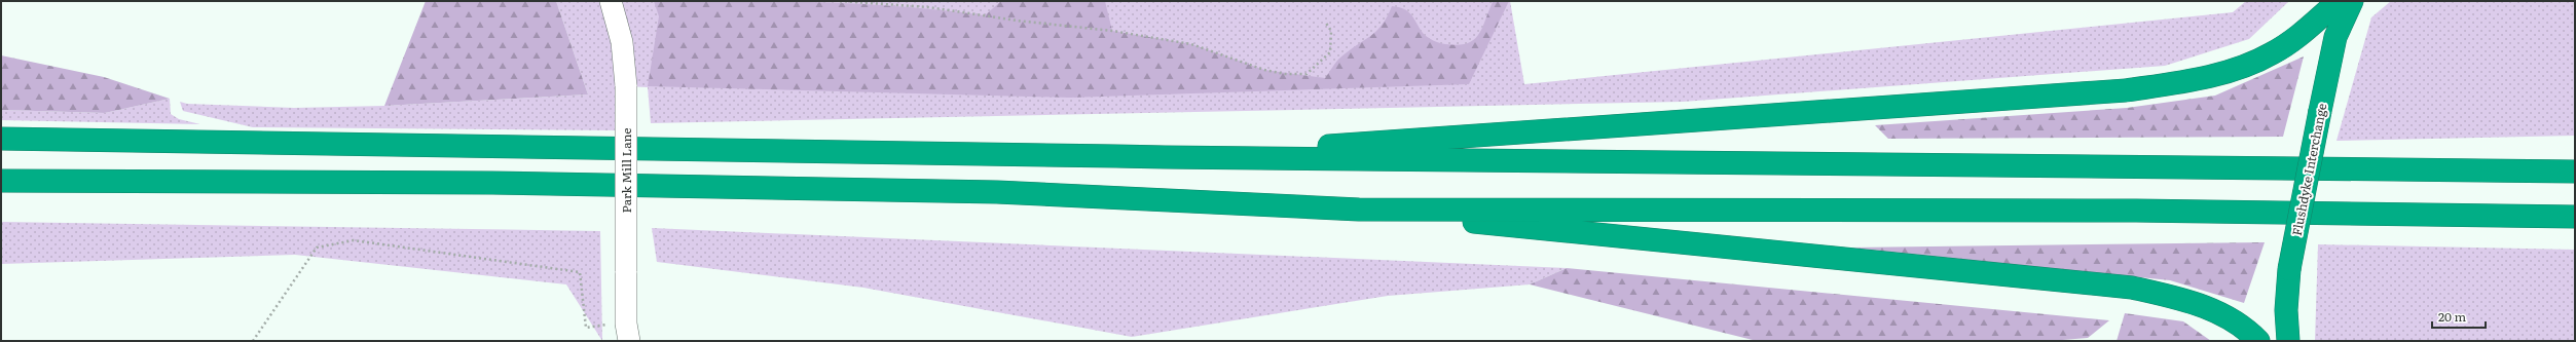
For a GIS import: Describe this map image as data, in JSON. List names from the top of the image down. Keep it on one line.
{"streets":{"highway":["Flushdyke Interchange"],"street":["Park Mill Lane"]},"scale_bar":"20 m"}
